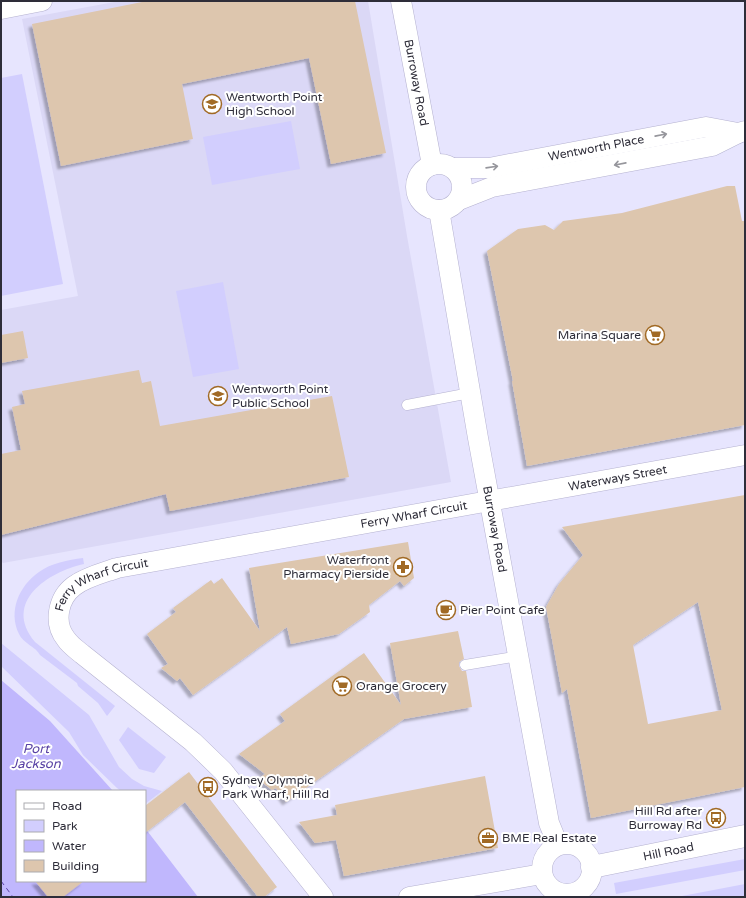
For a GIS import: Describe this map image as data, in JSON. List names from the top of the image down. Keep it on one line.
{"streets":{"street":["Burroway Road","Wentworth Place","Waterways Street","Ferry Wharf Circuit","Hill Road"]},"crossings":[["Burroway Road","Wentworth Place"],["Burroway Road","Waterways Street"],["Burroway Road","Ferry Wharf Circuit"],["Burroway Road","Hill Road"],["Waterways Street","Ferry Wharf Circuit"]],"water":["Port Jackson"],"places":{"school or university":["Wentworth Point High School","Wentworth Point Public School"],"supermarket":["Marina Square","Orange Grocery"],"pharmacy":["Waterfront Pharmacy Pierside"],"cafe":["Pier Point Cafe"],"bus stop":["Sydney Olympic Park Wharf, Hill Rd","Hill Rd after Burroway Rd"],"office":["BME Real Estate"]},"legend":["Road","Park","Water","Building"]}
